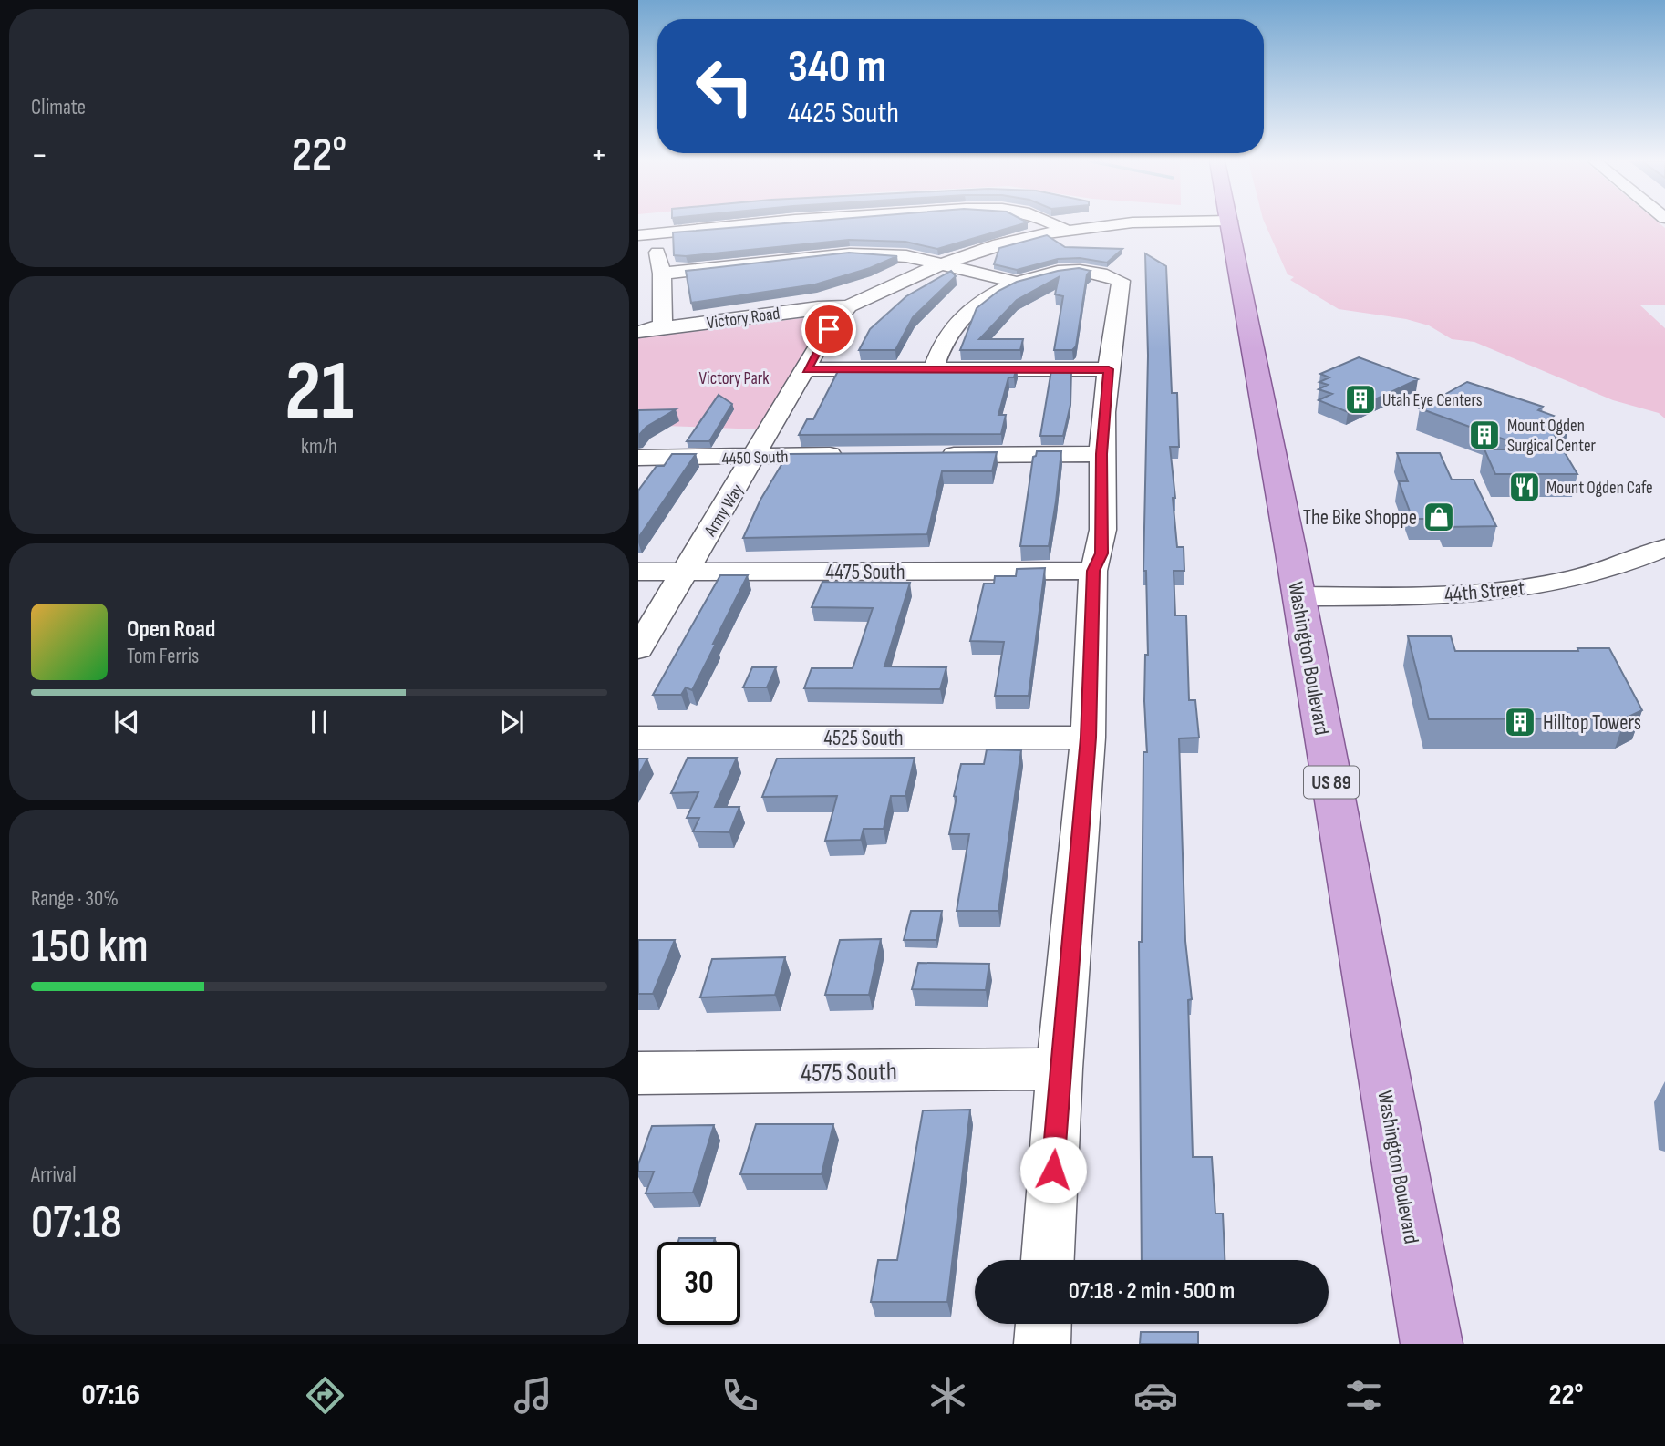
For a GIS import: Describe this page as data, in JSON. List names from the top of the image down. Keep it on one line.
{"streets":{"main road":["Washington Boulevard","US 89"],"street":["Victory Road","4450 South","Army Way","4475 South","44th Street","4525 South","4575 South"]},"crossings":[["Victory Road","Army Way"],["4450 South","Army Way"],["Army Way","4475 South"],["44th Street","Washington Boulevard"]],"parks":["Victory Park"],"places":{"building":["Utah Eye Centers","Mount Ogden Surgical Center","Hilltop Towers"],"restaurant":["Mount Ogden Cafe"],"shop":["The Bike Shoppe"]},"page":{"tile":["Climate",["21","km/h"],["Range · 30%","150 km"],["Arrival","07:18"]],"turn":["340 m","4425 South"],"heat":["−","22°","+"],"song":["Open Road","Tom Ferris"],"limit":"30","trip":"07:18 · 2 min · 500 m","tabs":["07:16","22°"]}}
